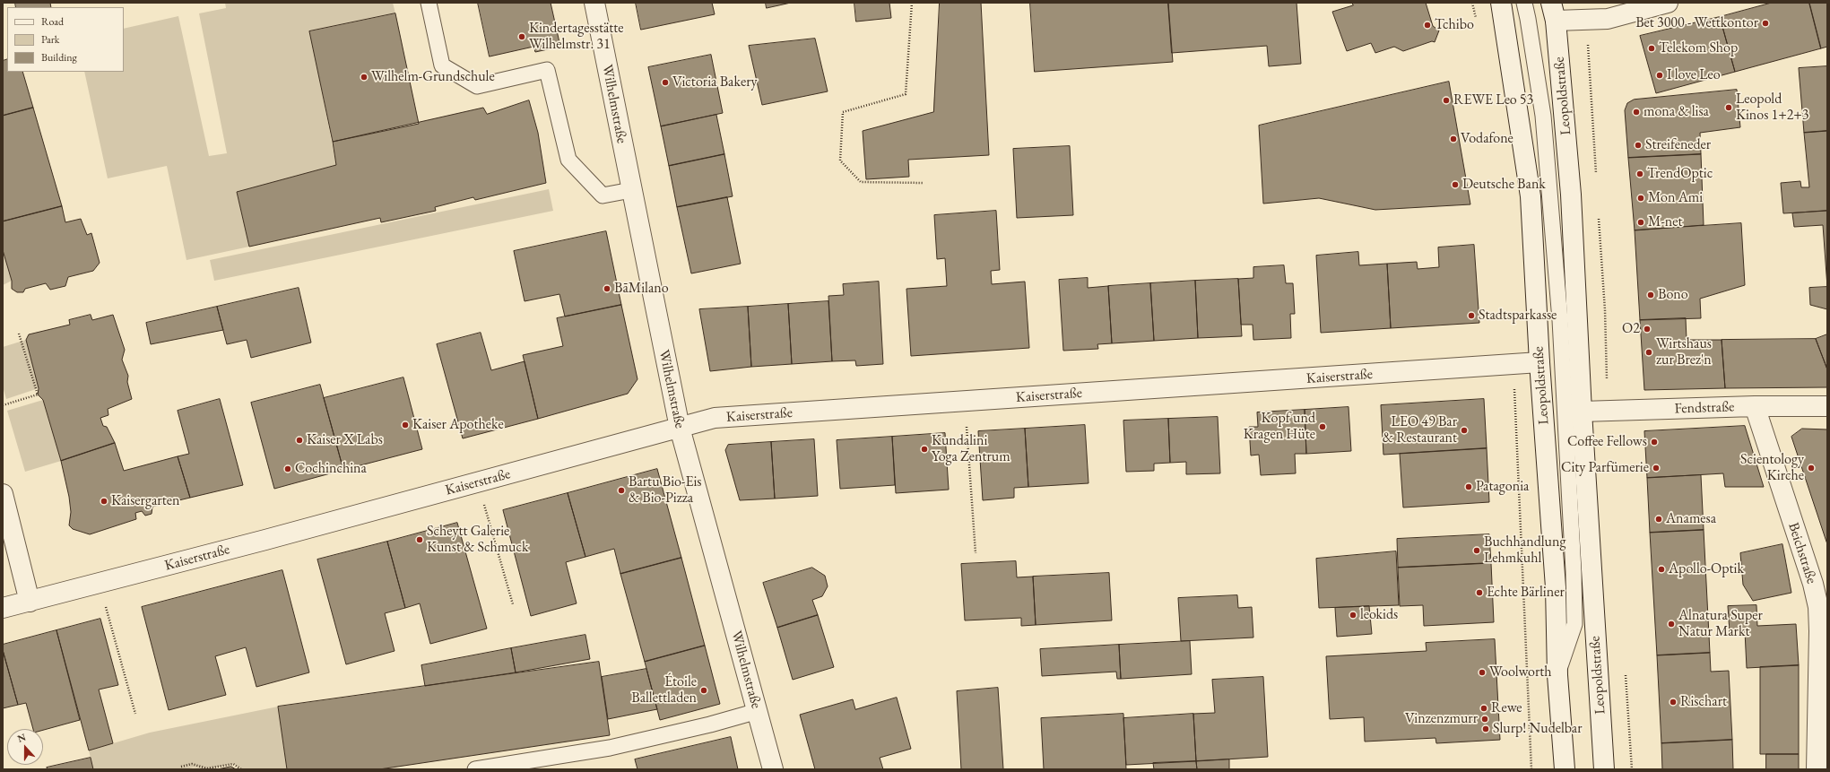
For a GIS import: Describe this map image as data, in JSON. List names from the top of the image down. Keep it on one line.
{"streets":{"street":["Leopoldstraße","Wilhelmstraße","Kaiserstraße","Fendstraße","Beichstraße"]},"crossings":[["Leopoldstraße","Kaiserstraße"],["Leopoldstraße","Fendstraße"],["Wilhelmstraße","Kaiserstraße"],["Fendstraße","Beichstraße"]],"places":["Bet 3000 - Wettkontor","Tchibo","Kindertagesstätte Wilhelmstr. 31","Telekom Shop","I love Leo","Wilhelm-Grundschule","Victoria Bakery","REWE Leo 53","Leopold Kinos 1+2+3","mona & lisa","Vodafone","Streifeneder","TrendOptic","Deutsche Bank","Mon Ami","M-net","BāMilano","Bono","Stadtsparkasse","O2","Wirtshaus zur Brez'n","Kaiser Apotheke","Kopf und Kragen Hüte","LEO 49 Bar & Restaurant","Kaiser X Labs","Coffee Fellows","Kundalini Yoga Zentrum","City Parfümerie","Scientology Kirche","Cochinchina","Patagonia","Bartu Bio-Eis & Bio-Pizza","Kaisergarten","Anamesa","Scheytt Galerie Kunst & Schmuck","Buchhandlung Lehmkuhl","Apollo-Optik","Echte Bärliner","leokids","Alnatura Super Natur Markt","Woolworth","Étoile Ballettladen","Rischart","Rewe","Vinzenzmurr","Slurp! Nudelbar"],"legend":["Road","Park","Building"],"north":"top"}
